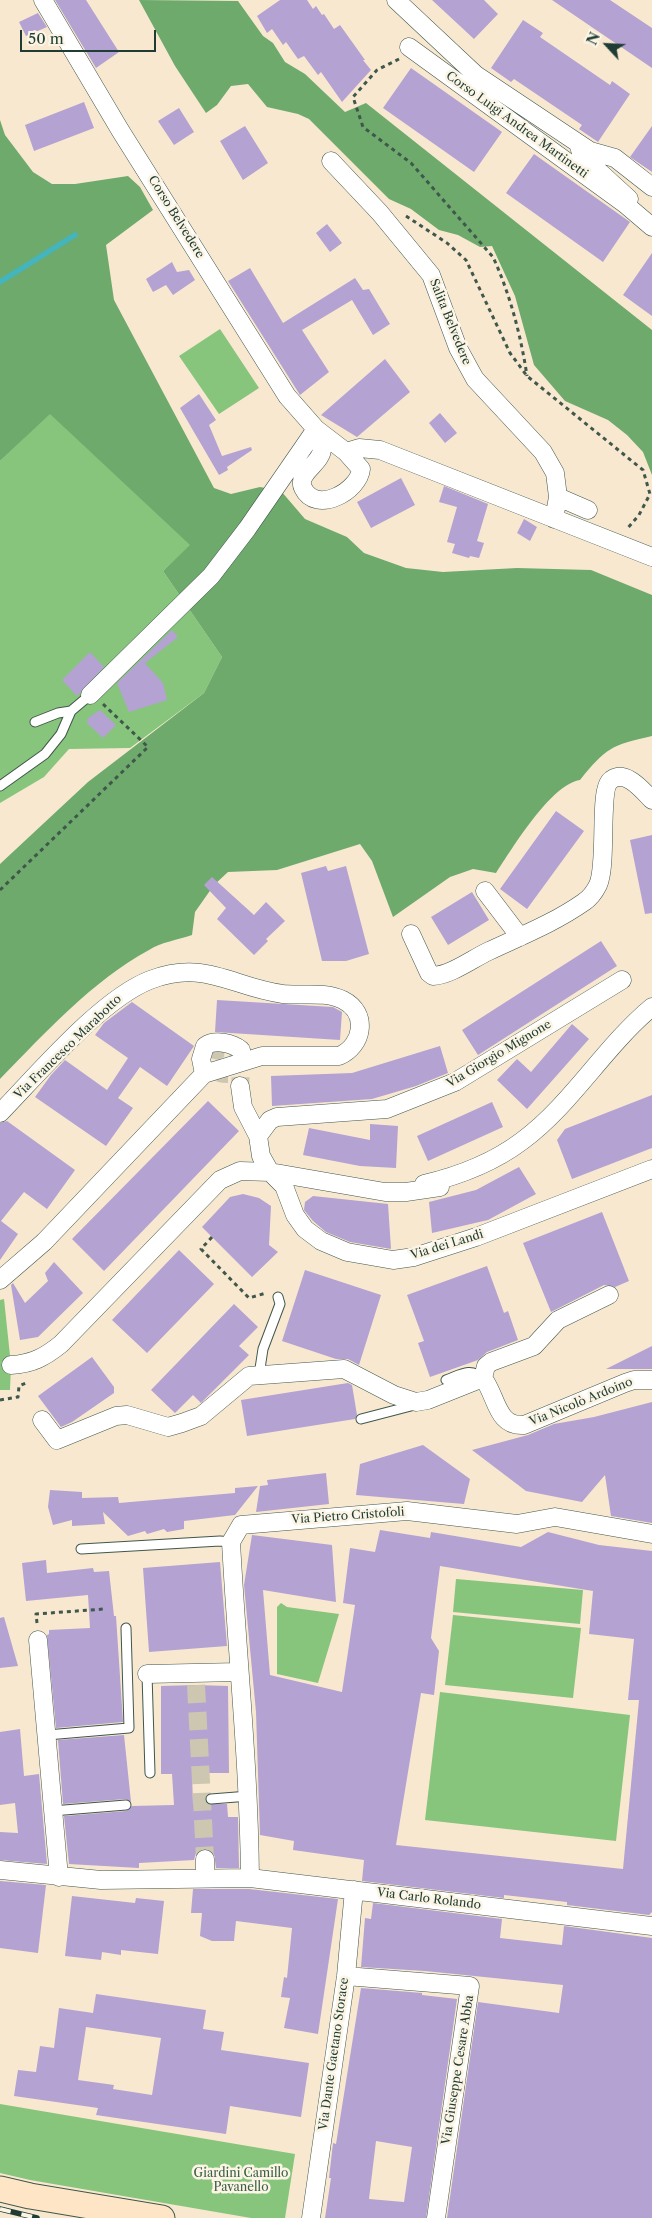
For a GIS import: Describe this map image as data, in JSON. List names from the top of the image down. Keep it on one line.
{"streets":{"street":["Corso Luigi Andrea Martinetti","Corso Belvedere","Salita Belvedere","Via Francesco Marabotto","Via Giorgio Mignone","Via dei Landi","Via Nicolò Ardoino","Via Pietro Cristofoli","Via Carlo Rolando","Via Dante Gaetano Storace","Via Giuseppe Cesare Abba"]},"crossings":[["Via Giorgio Mignone","Via dei Landi"],["Via Carlo Rolando","Via Dante Gaetano Storace"],["Via Dante Gaetano Storace","Via Giuseppe Cesare Abba"]],"parks":["Giardini Camillo Pavanello"],"scale_bar":"50 m","north":"top left"}
